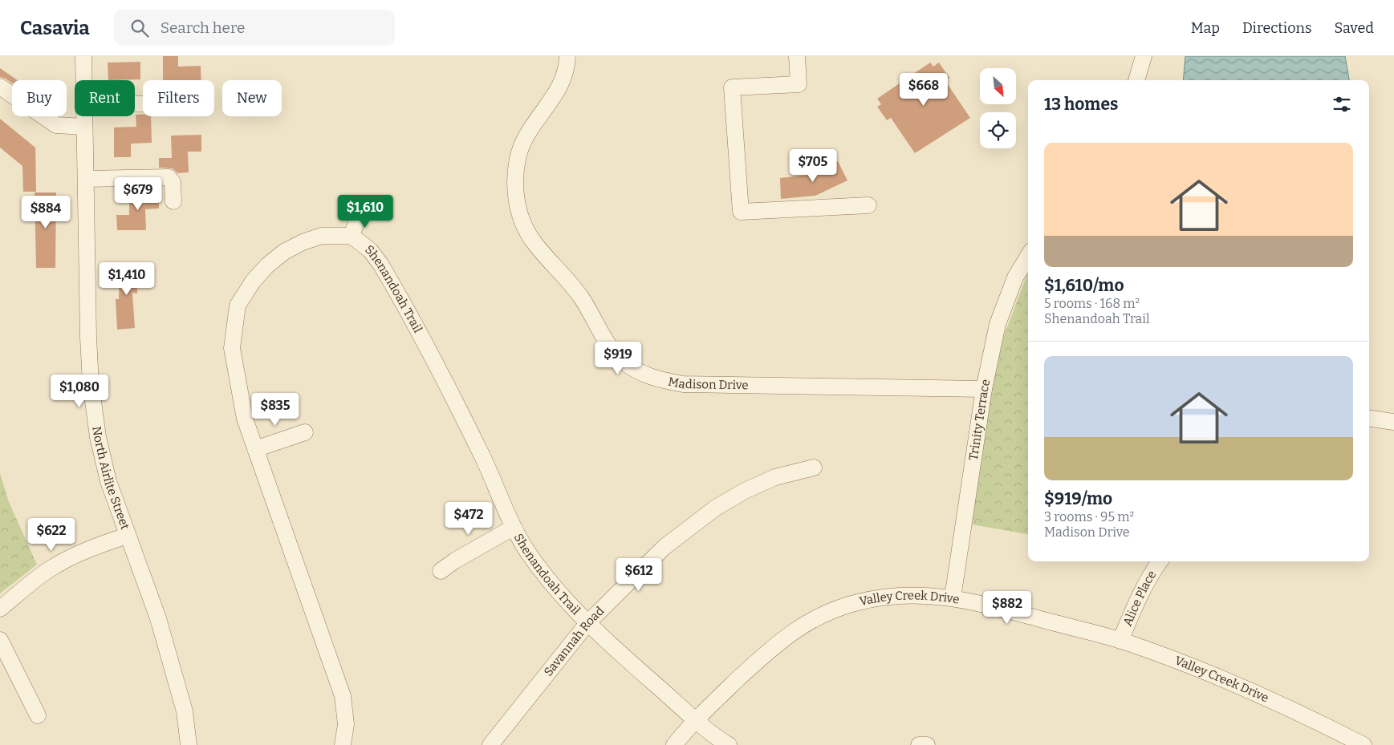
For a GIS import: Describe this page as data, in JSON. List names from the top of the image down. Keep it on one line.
{"streets":{"street":["Shenandoah Trail","Madison Drive","Trinity Terrace","North Airlite Street","Alice Place","Valley Creek Drive","Savannah Road"]},"crossings":[["Shenandoah Trail","Valley Creek Drive"],["Shenandoah Trail","Savannah Road"],["Madison Drive","Trinity Terrace"],["Trinity Terrace","Valley Creek Drive"],["Alice Place","Valley Creek Drive"]],"north":"bottom right","page":{"header":"Casavia","search":"Search here","nav":["Map","Directions","Saved"],"price":["$668","$705","$679","$1,610","$884","$1,410","$919","$1,080","$835","$472","$622","$612","$882"],"chip":["Buy","Rent","Filters","New"],"heading":"13 homes","list":[{"name":"$1,610/mo","note":"5 rooms · 168 m² · Shenandoah Trail"},{"name":"$919/mo","note":"3 rooms · 95 m² · Madison Drive"}]}}
